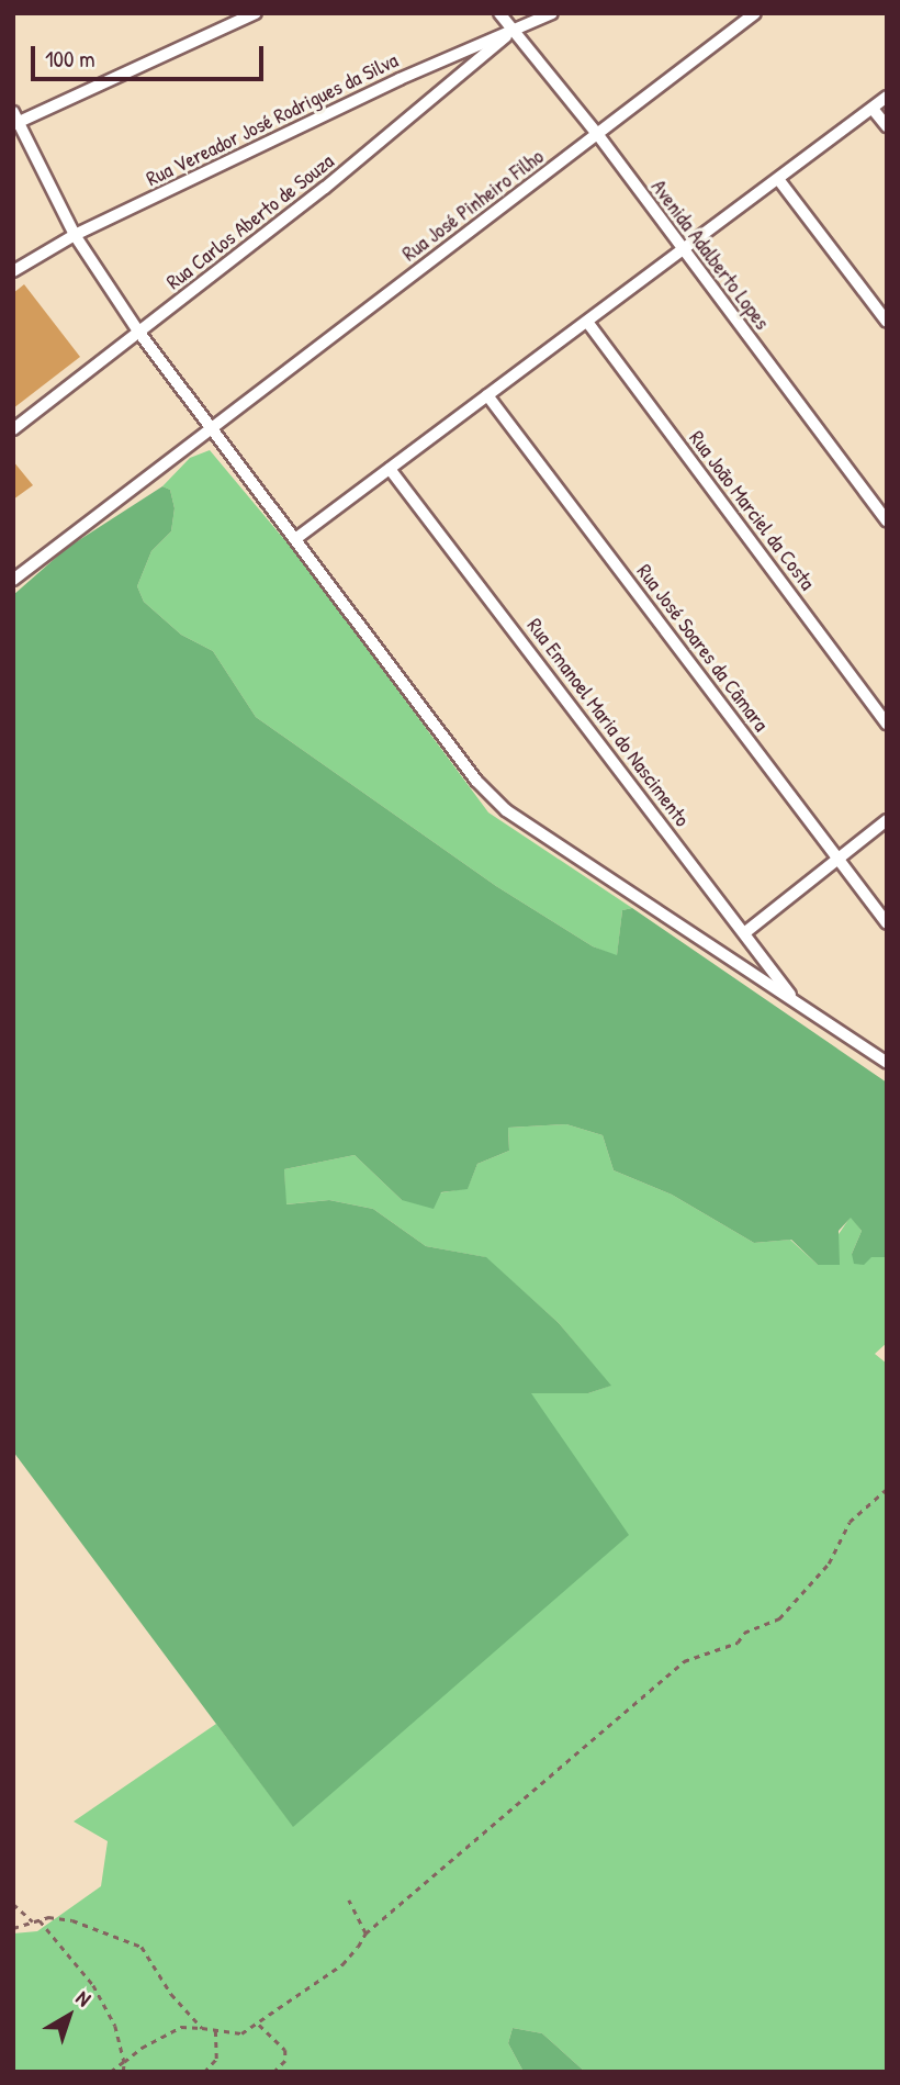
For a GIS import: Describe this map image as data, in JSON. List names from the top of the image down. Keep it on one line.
{"streets":{"street":["Rua Vereador José Rodrigues da Silva","Rua José Pinheiro Filho","Rua Carlos Aberto de Souza","Avenida Adalberto Lopes","Rua João Marciel da Costa","Rua José Soares da Câmara","Rua Emanoel Maria do Nascimento"]},"crossings":[["Rua Vereador José Rodrigues da Silva","Rua Carlos Aberto de Souza"],["Rua Vereador José Rodrigues da Silva","Avenida Adalberto Lopes"],["Rua José Pinheiro Filho","Avenida Adalberto Lopes"],["Rua Carlos Aberto de Souza","Avenida Adalberto Lopes"]],"scale_bar":"100 m","north":"top right"}
